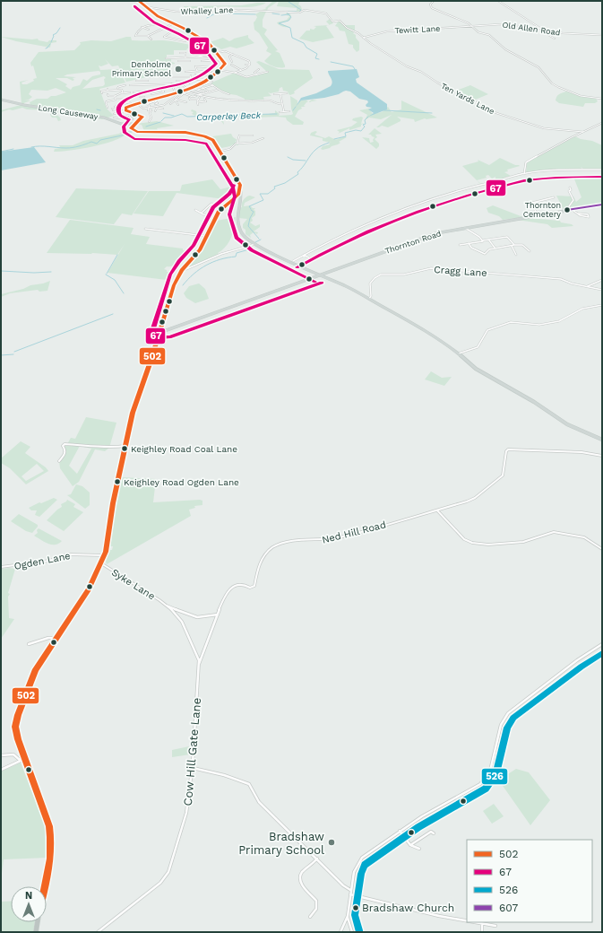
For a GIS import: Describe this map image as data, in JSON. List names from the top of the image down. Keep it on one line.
{"streets":{"main road":["Long Causeway","Thornton Road"],"street":["Whalley Lane","Old Allen Road","Tewitt Lane","Ten Yards Lane","Cragg Lane","Ned Hill Road","Ogden Lane","Syke Lane","Cow Hill Gate Lane"]},"crossings":[["Whalley Lane","Tewitt Lane"],["Whalley Lane","Ten Yards Lane"],["Old Allen Road","Tewitt Lane"],["Tewitt Lane","Ten Yards Lane"],["Ned Hill Road","Syke Lane"],["Ned Hill Road","Cow Hill Gate Lane"],["Syke Lane","Cow Hill Gate Lane"]],"water":["Carperley Beck"],"places":["Denholme Primary School","Thornton Cemetery","Keighley Road Coal Lane","Keighley Road Ogden Lane","Bradshaw Primary School","Bradshaw Church"],"lines":["transit line 502","transit line 67","transit line 607","transit line 526"],"legend":["502","67","526","607"],"north":"top"}
